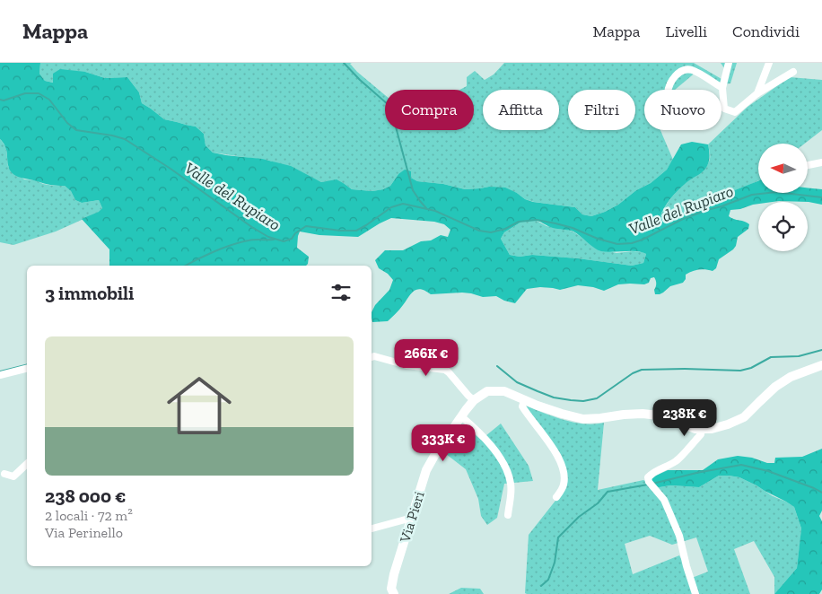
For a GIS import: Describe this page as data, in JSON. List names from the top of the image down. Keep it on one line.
{"streets":{"street":["Via Pieri"]},"water":["Valle del Rupiaro"],"north":"left","page":{"header":"Mappa","nav":["Mappa","Livelli","Condividi"],"chip":["Compra","Affitta","Filtri","Nuovo"],"heading":"3 immobili","list":[{"name":"238 000 €","note":"2 locali · 72 m² · Via Perinello"}],"price":["266K €","238K €","333K €"]}}
